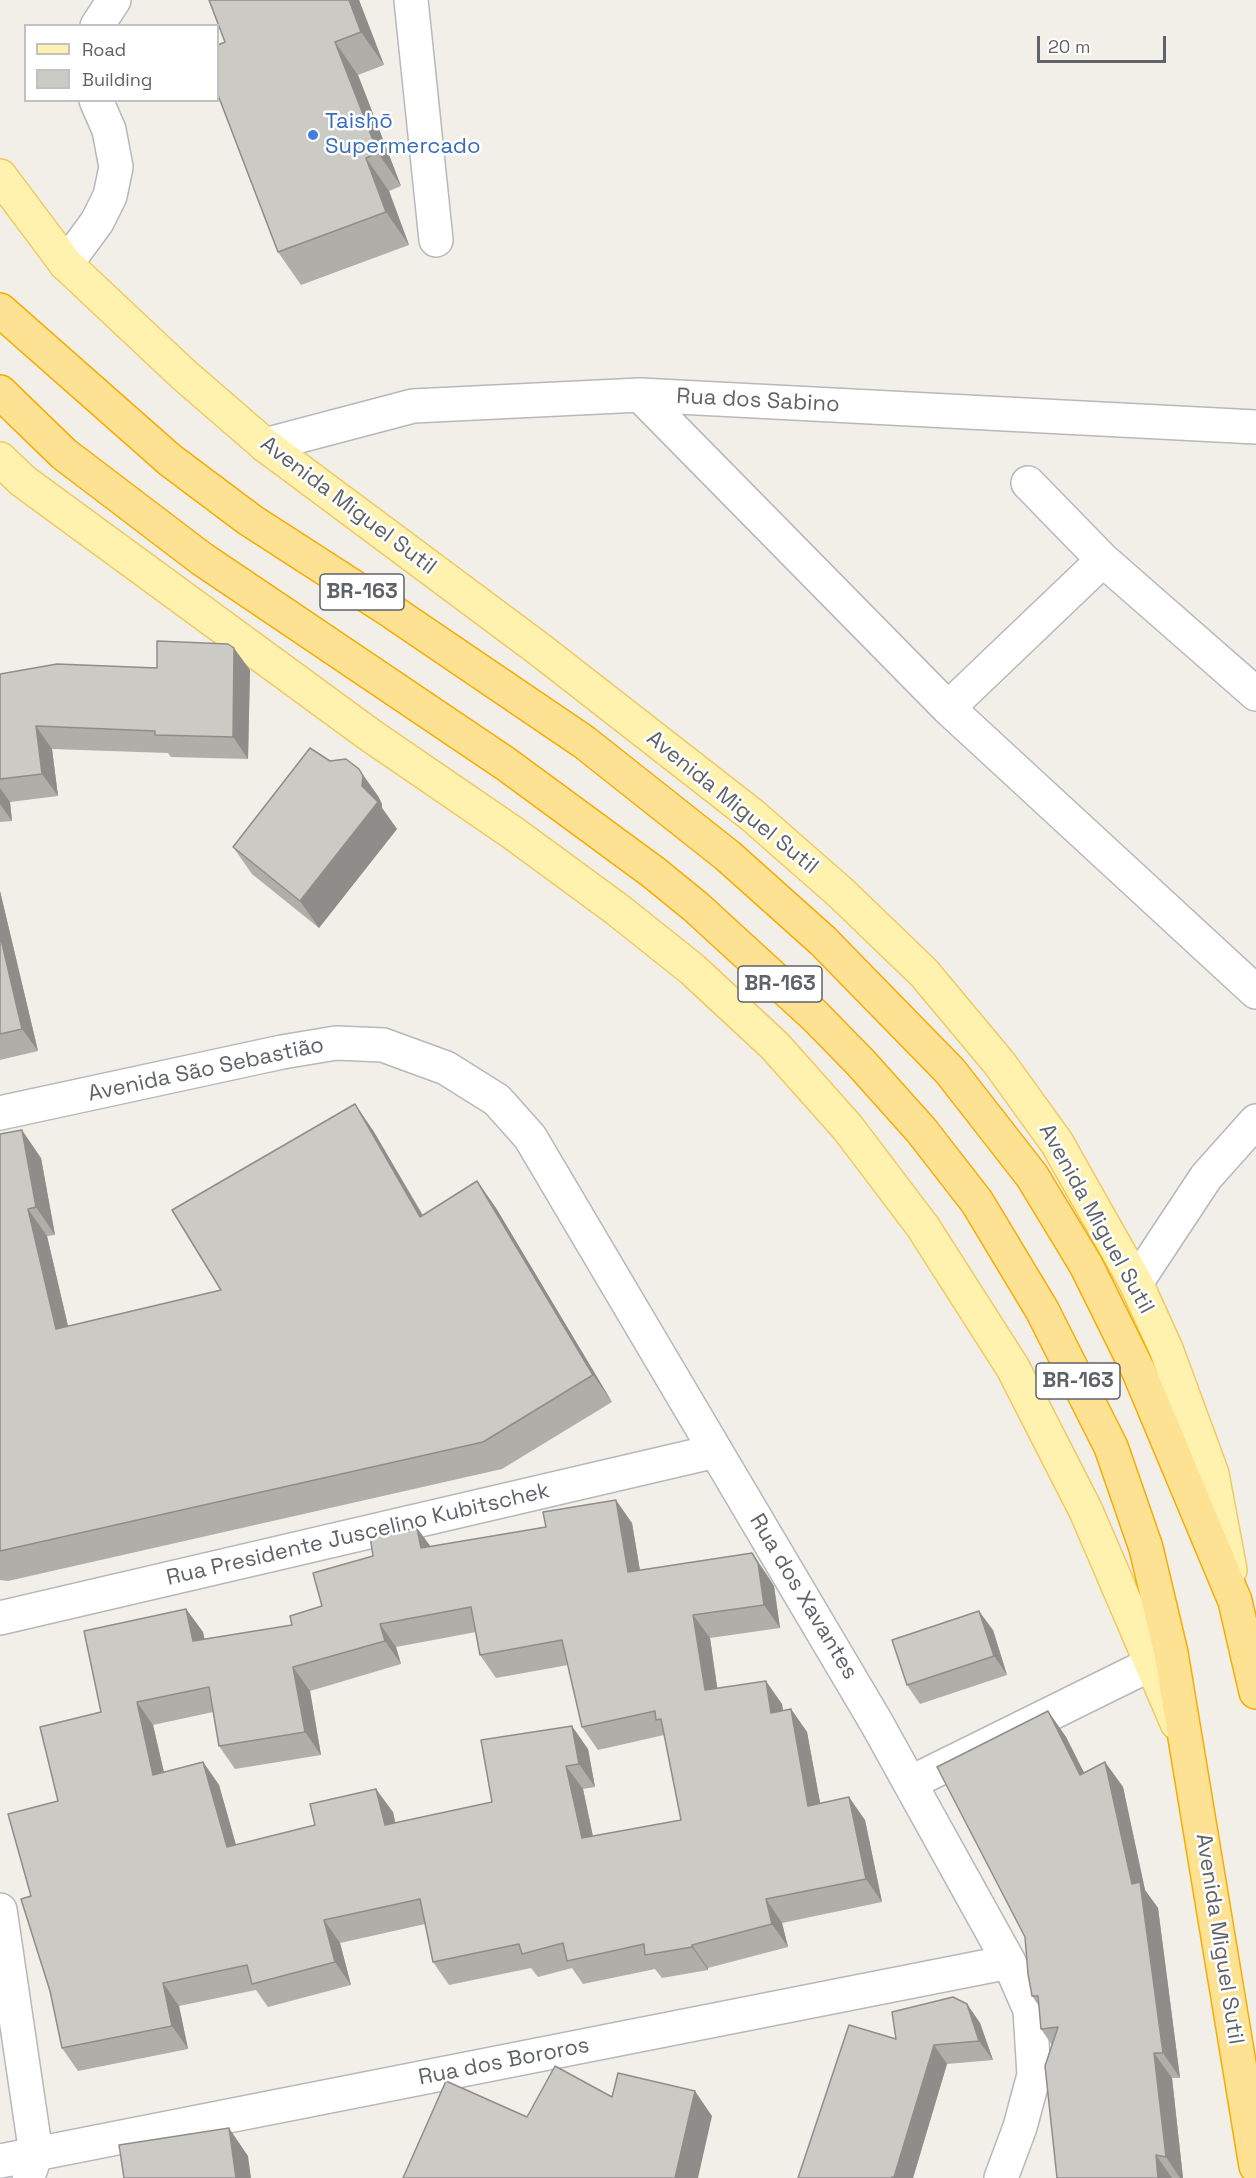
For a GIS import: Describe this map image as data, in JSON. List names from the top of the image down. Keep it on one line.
{"streets":{"highway":["Avenida Miguel Sutil","BR-163"],"street":["Rua dos Sabino","Avenida São Sebastião","Rua Presidente Juscelino Kubitschek","Rua dos Xavantes","Rua dos Bororos"]},"crossings":[["Rua dos Sabino","Avenida Miguel Sutil"],["Avenida São Sebastião","Rua dos Xavantes"],["Rua Presidente Juscelino Kubitschek","Rua dos Xavantes"],["Rua dos Xavantes","Rua dos Bororos"]],"places":["Taishō Supermercado"],"legend":["Road","Building"],"scale_bar":"20 m"}
